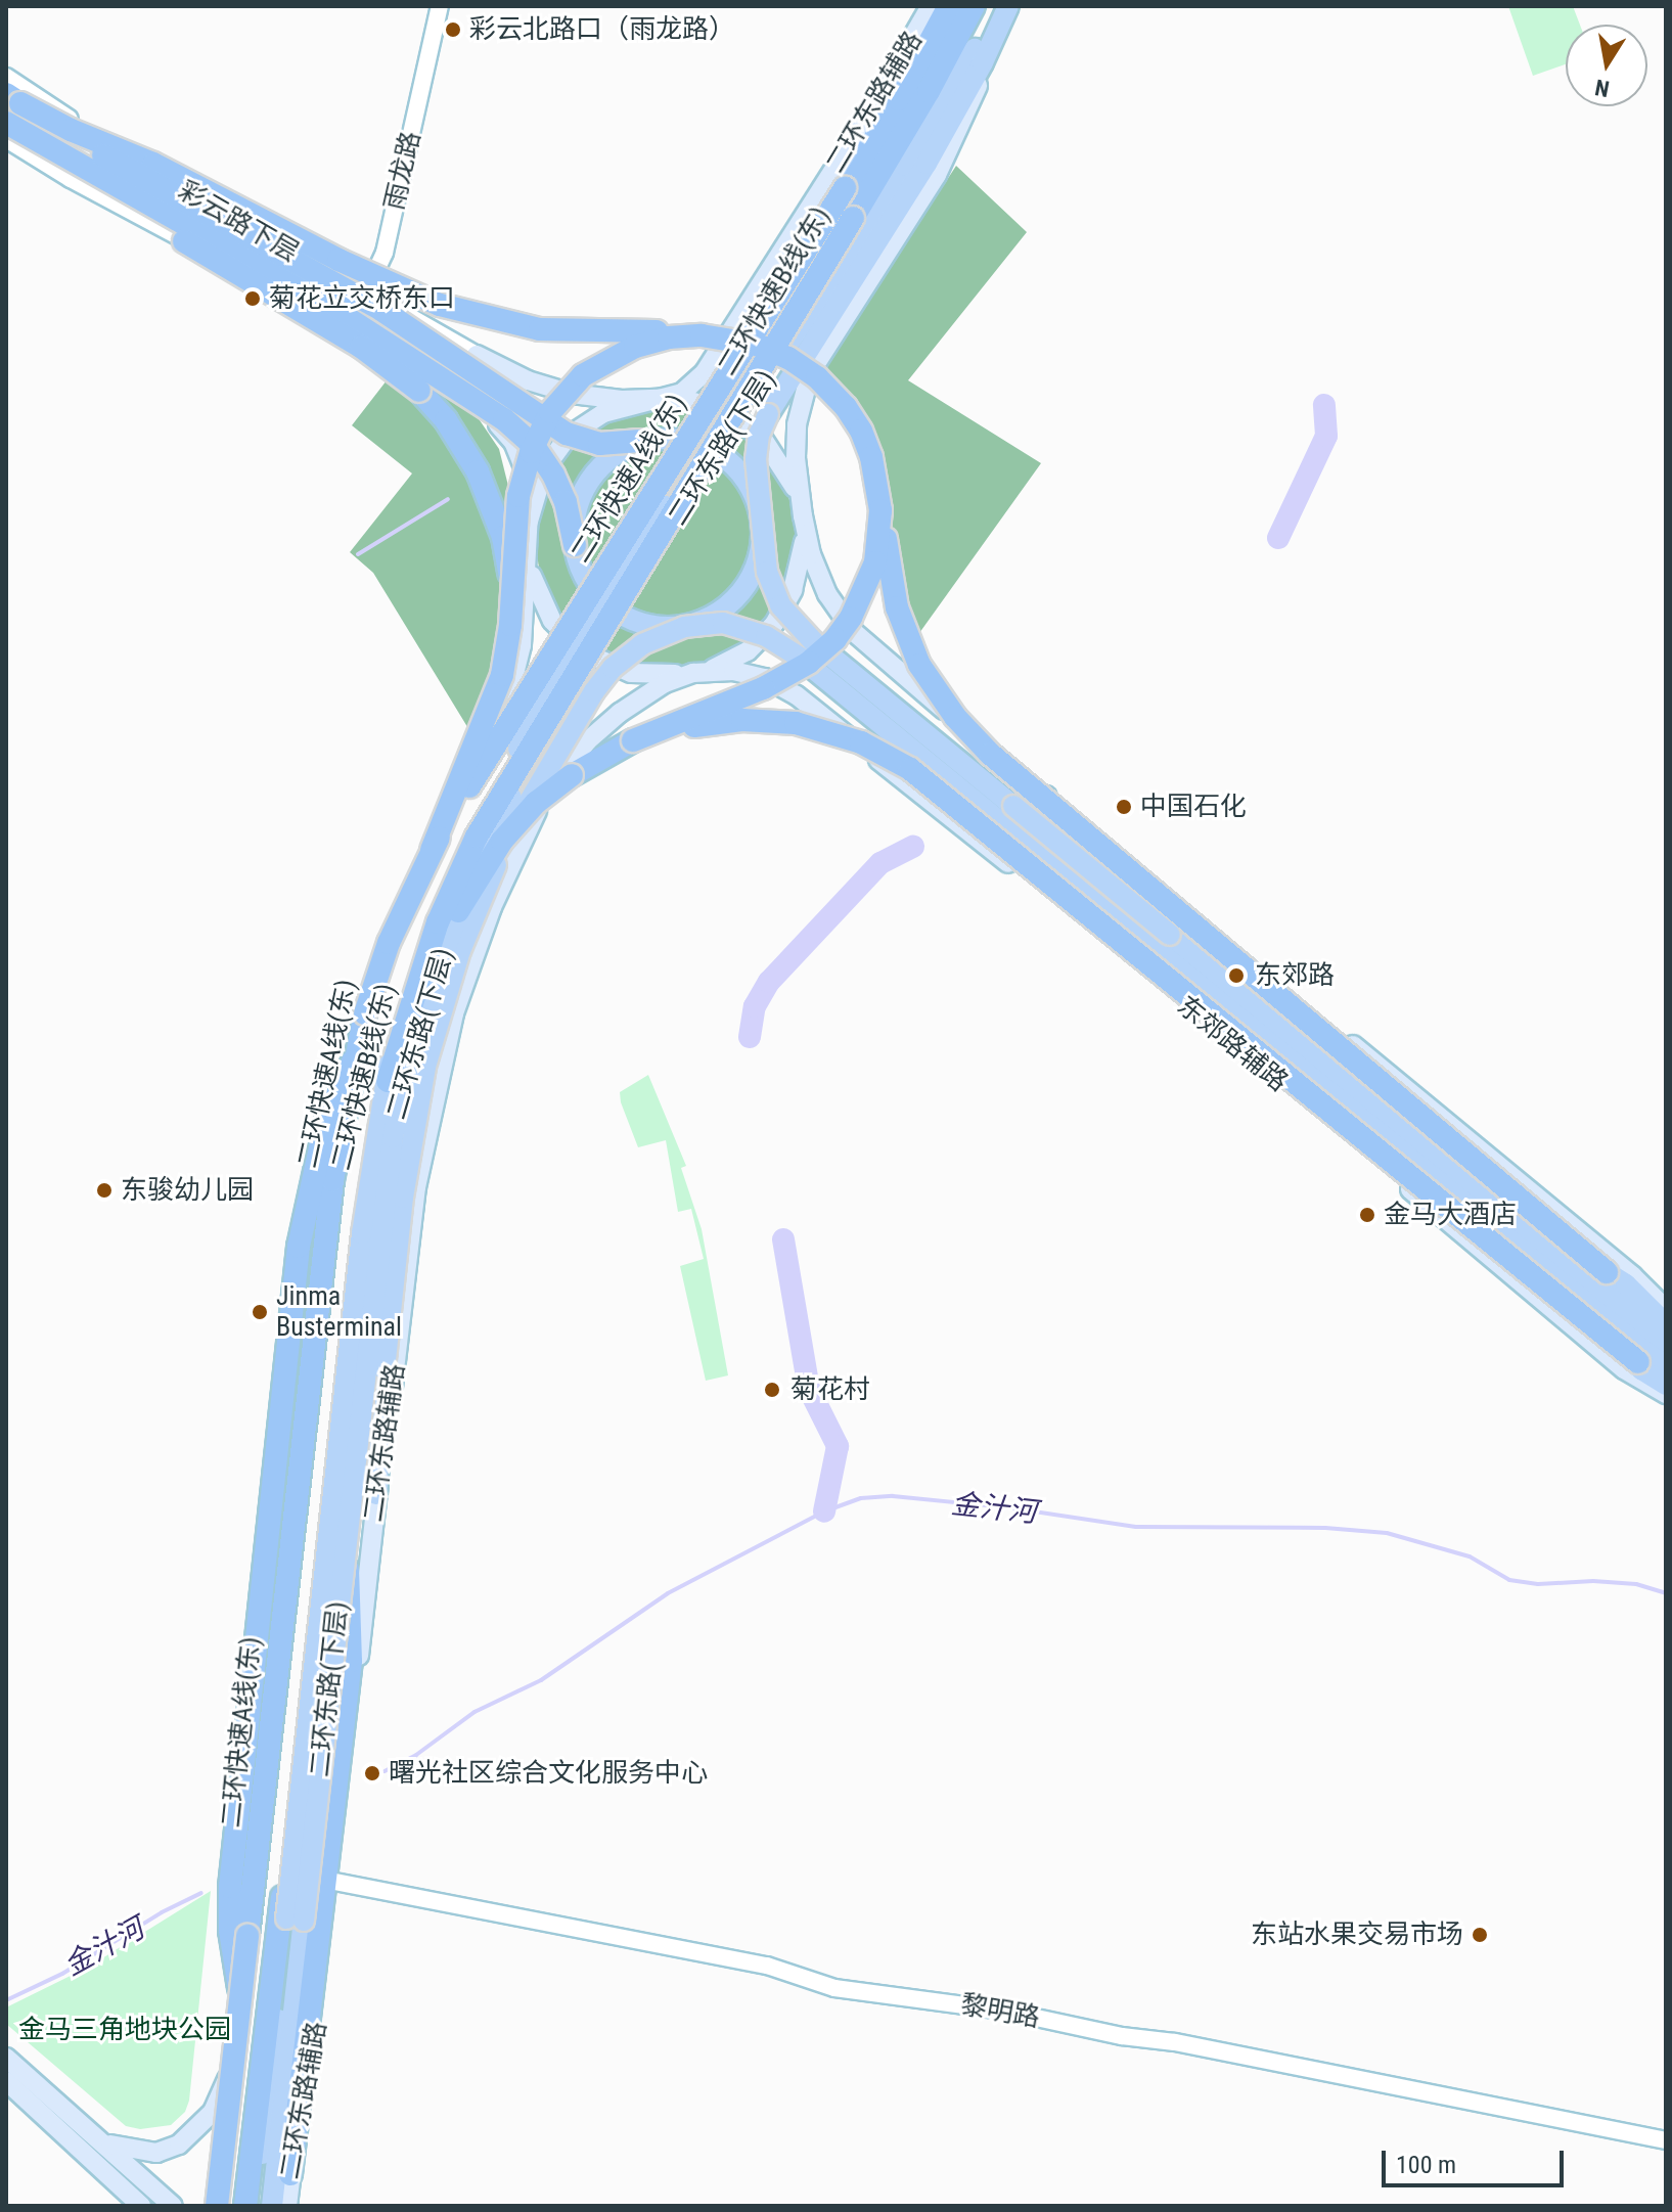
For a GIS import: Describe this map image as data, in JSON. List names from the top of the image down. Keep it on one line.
{"streets":{"highway":["二环快速B线(东)","二环快速A线(东)"],"main road":["二环东路辅路","二环东路(下层)","东郊路辅路"],"street":["雨龙路","彩云路下层","黎明路"]},"crossings":[["二环东路辅路","东郊路辅路"],["二环东路辅路","黎明路"],["雨龙路","彩云路下层"],["二环快速B线(东)","二环东路(下层)"]],"water":["金汁河"],"parks":["金马三角地块公园"],"places":["彩云北路口（雨龙路）","菊花立交桥东口","中国石化","东郊路","东骏幼儿园","金马大酒店","Jinma Busterminal","菊花村","曙光社区综合文化服务中心","东站水果交易市场"],"scale_bar":"100 m","north":"bottom"}
